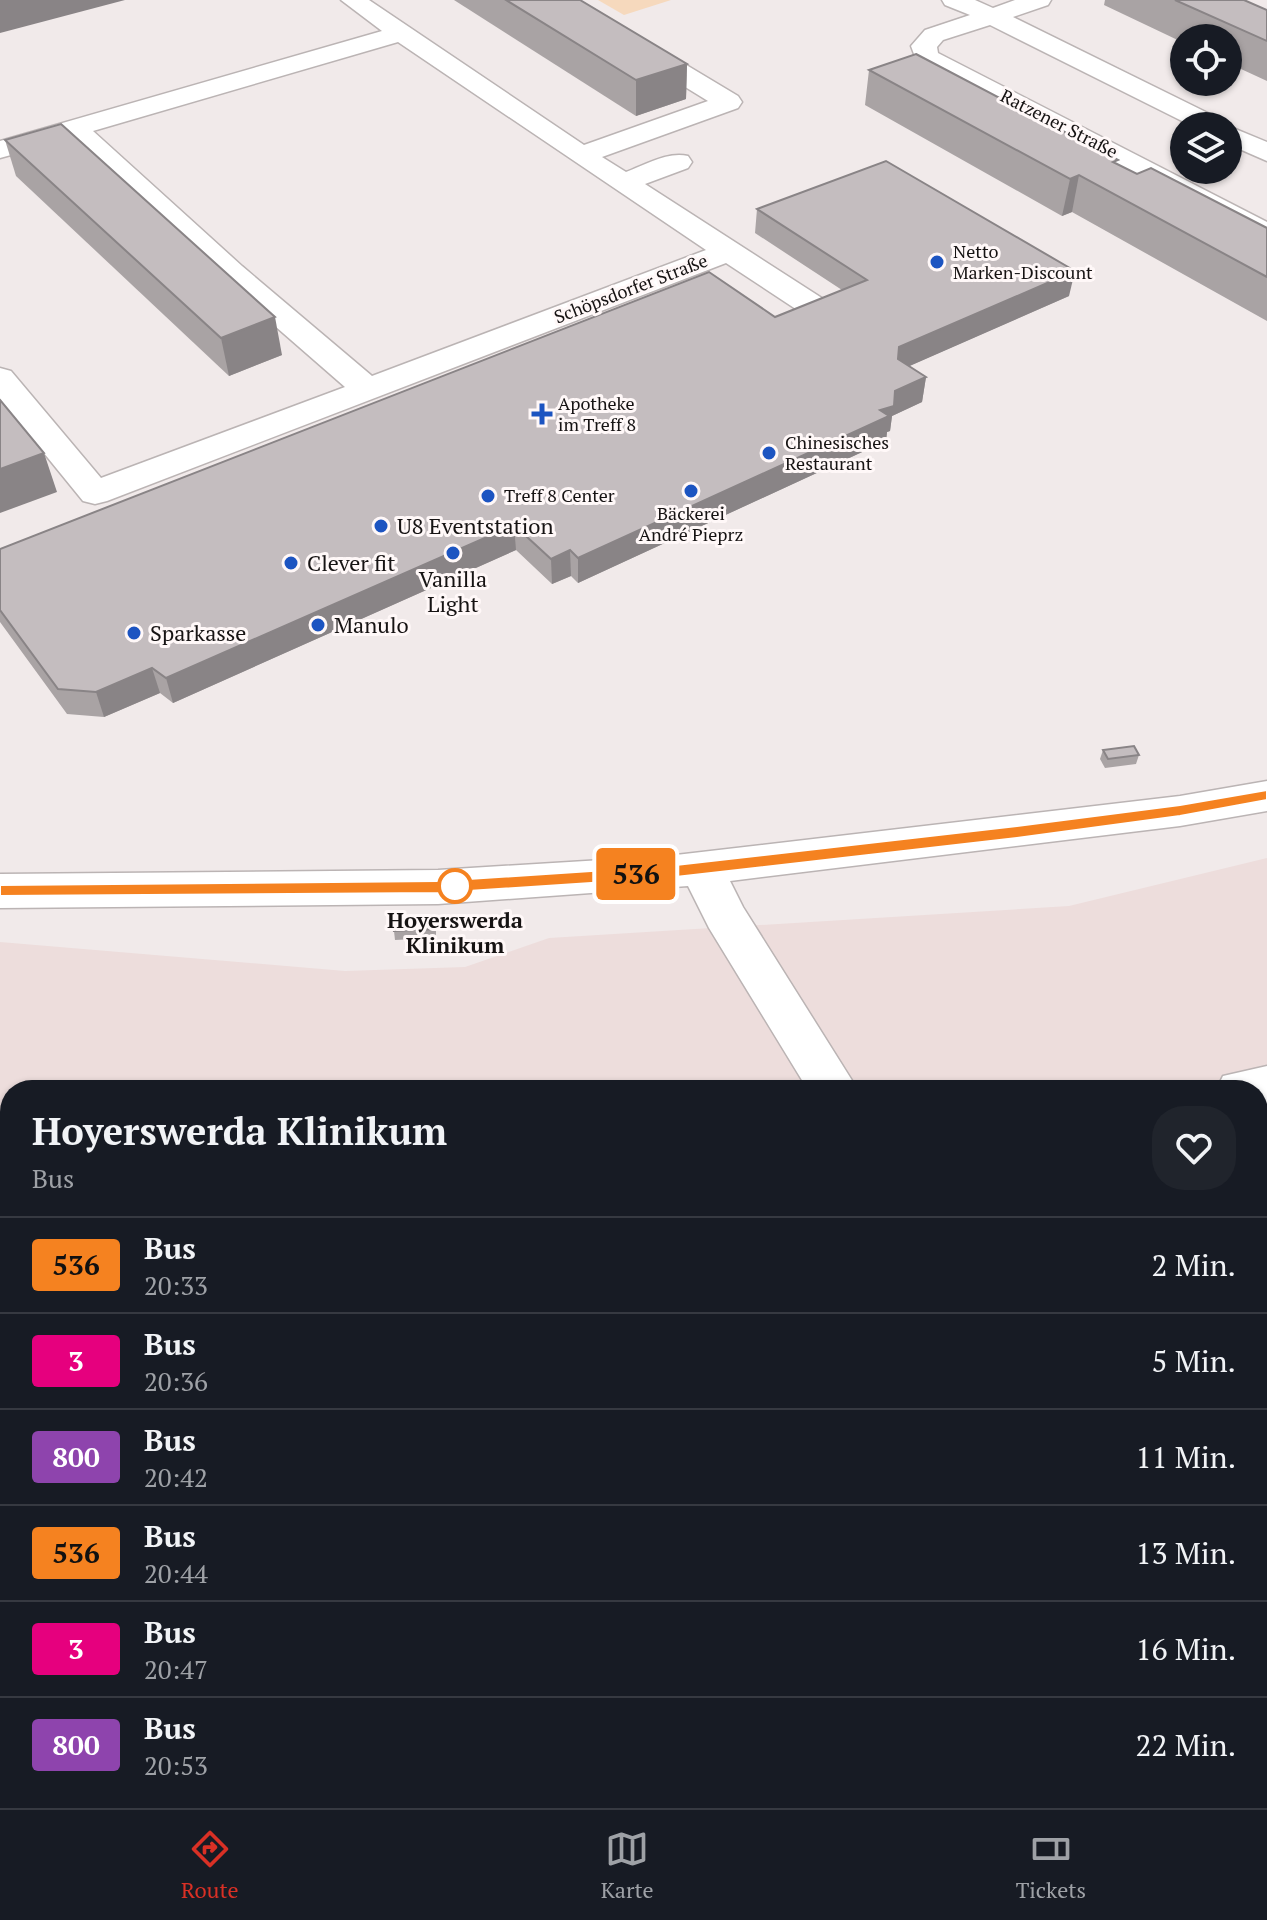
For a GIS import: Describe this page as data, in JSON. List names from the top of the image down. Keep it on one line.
{"streets":{"street":["Ratzener Straße","Schöpsdorfer Straße"]},"places":{"other":["Netto Marken-Discount","Chinesisches Restaurant","Bäckerei André Pieprz","Treff 8 Center","U8 Eventstation","Vanilla Light","Clever fit","Manulo","Sparkasse","Hoyerswerda Klinikum"],"health":["Apotheke im Treff 8"]},"lines":["bus line 536"],"page":{"on_map":"536","heading":["Hoyerswerda Klinikum","Bus"],"list":[{"mark":"536","name":"Bus","note":"20:33","value":"2 Min."},{"mark":"3","name":"Bus","note":"20:36","value":"5 Min."},{"mark":"800","name":"Bus","note":"20:42","value":"11 Min."},{"mark":"536","name":"Bus","note":"20:44","value":"13 Min."},{"mark":"3","name":"Bus","note":"20:47","value":"16 Min."},{"mark":"800","name":"Bus","note":"20:53","value":"22 Min."}],"tabs":["Route","Karte","Tickets"]}}
